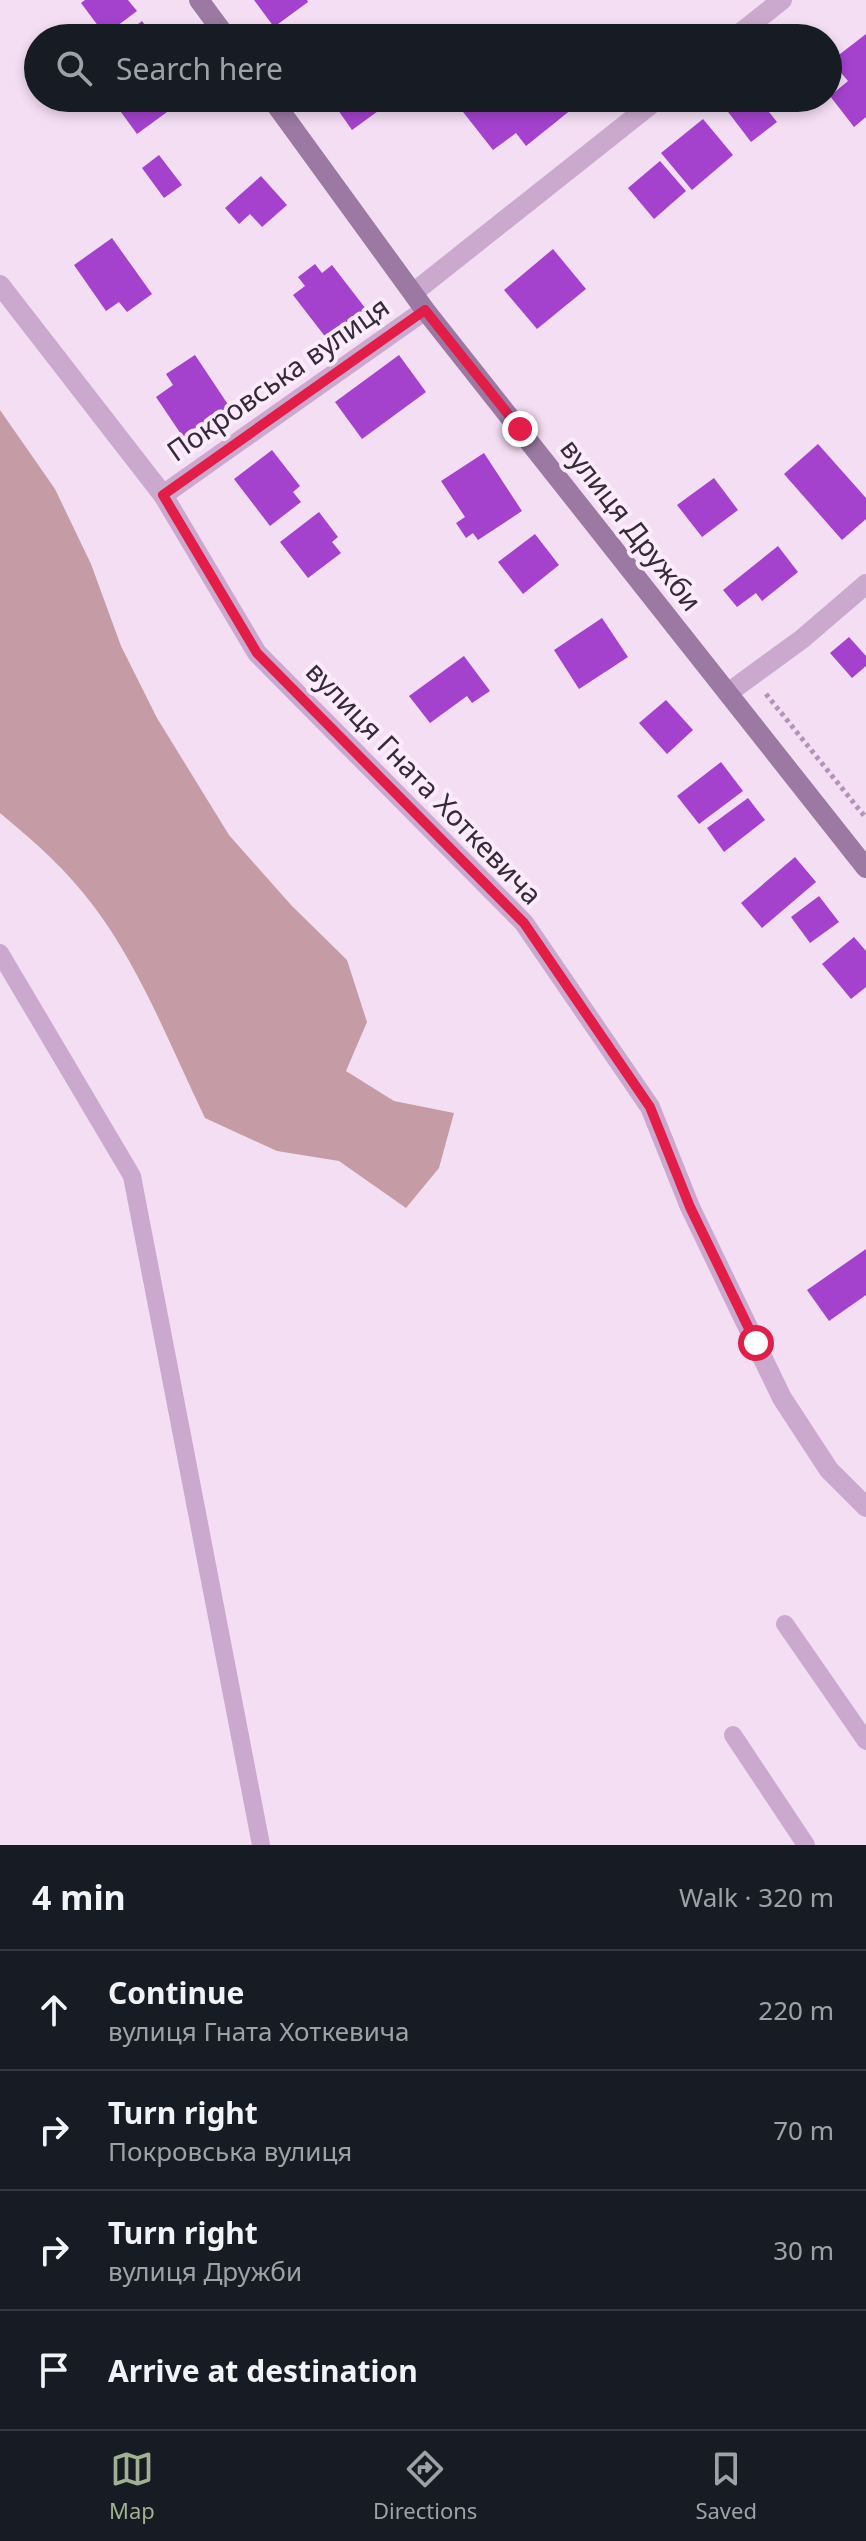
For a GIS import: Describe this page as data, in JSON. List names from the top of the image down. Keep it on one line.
{"streets":{"street":["Покровська вулиця","вулиця Дружби","вулиця Гната Хоткевича"]},"crossings":[["Покровська вулиця","вулиця Дружби"],["Покровська вулиця","вулиця Гната Хоткевича"]],"page":{"search":"Search here","heading":["4 min","Walk · 320 m"],"list":[["Continue","вулиця Гната Хоткевича","220 m"],["Turn right","Покровська вулиця","70 m"],["Turn right","вулиця Дружби","30 m"],"Arrive at destination"],"nav":["Map","Directions","Saved"]}}
